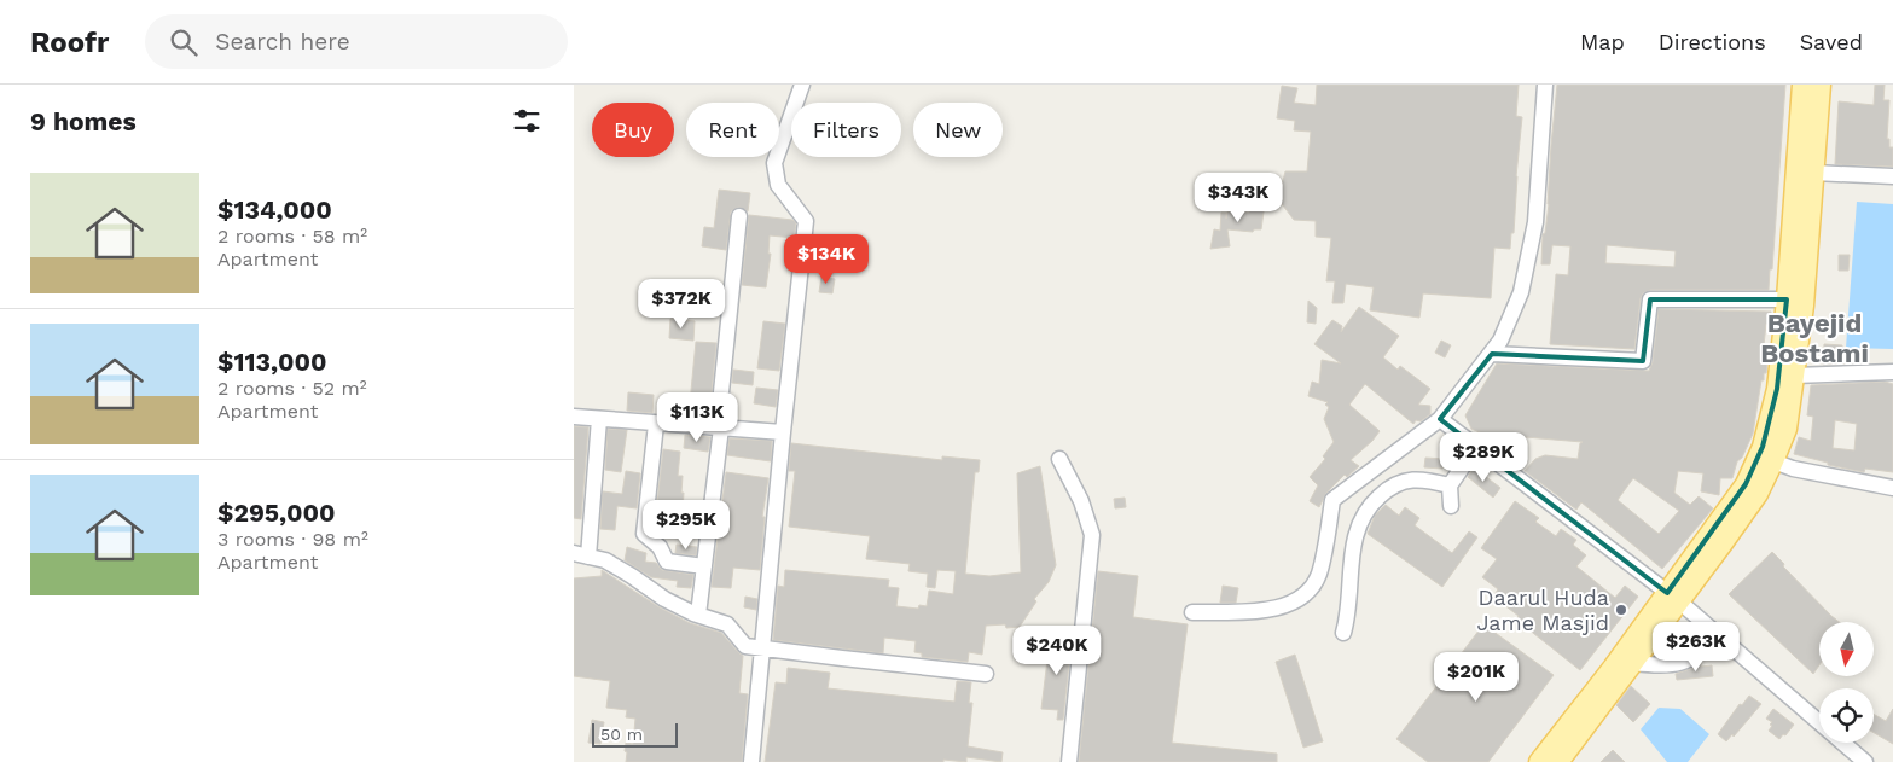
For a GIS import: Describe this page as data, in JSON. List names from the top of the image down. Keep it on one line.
{"districts":["Bayejid Bostami"],"places":["Daarul Huda Jame Masjid"],"scale_bar":"50 m","north":"bottom","page":{"header":"Roofr","search":"Search here","nav":["Map","Directions","Saved"],"heading":"9 homes","chip":["Buy","Rent","Filters","New"],"list":[{"name":"$134,000","note":"2 rooms · 58 m² · Apartment"},{"name":"$113,000","note":"2 rooms · 52 m² · Apartment"},{"name":"$295,000","note":"3 rooms · 98 m² · Apartment"}],"price":["$343K","$134K","$372K","$113K","$289K","$295K","$263K","$240K","$201K"],"scale":"50 m"}}
